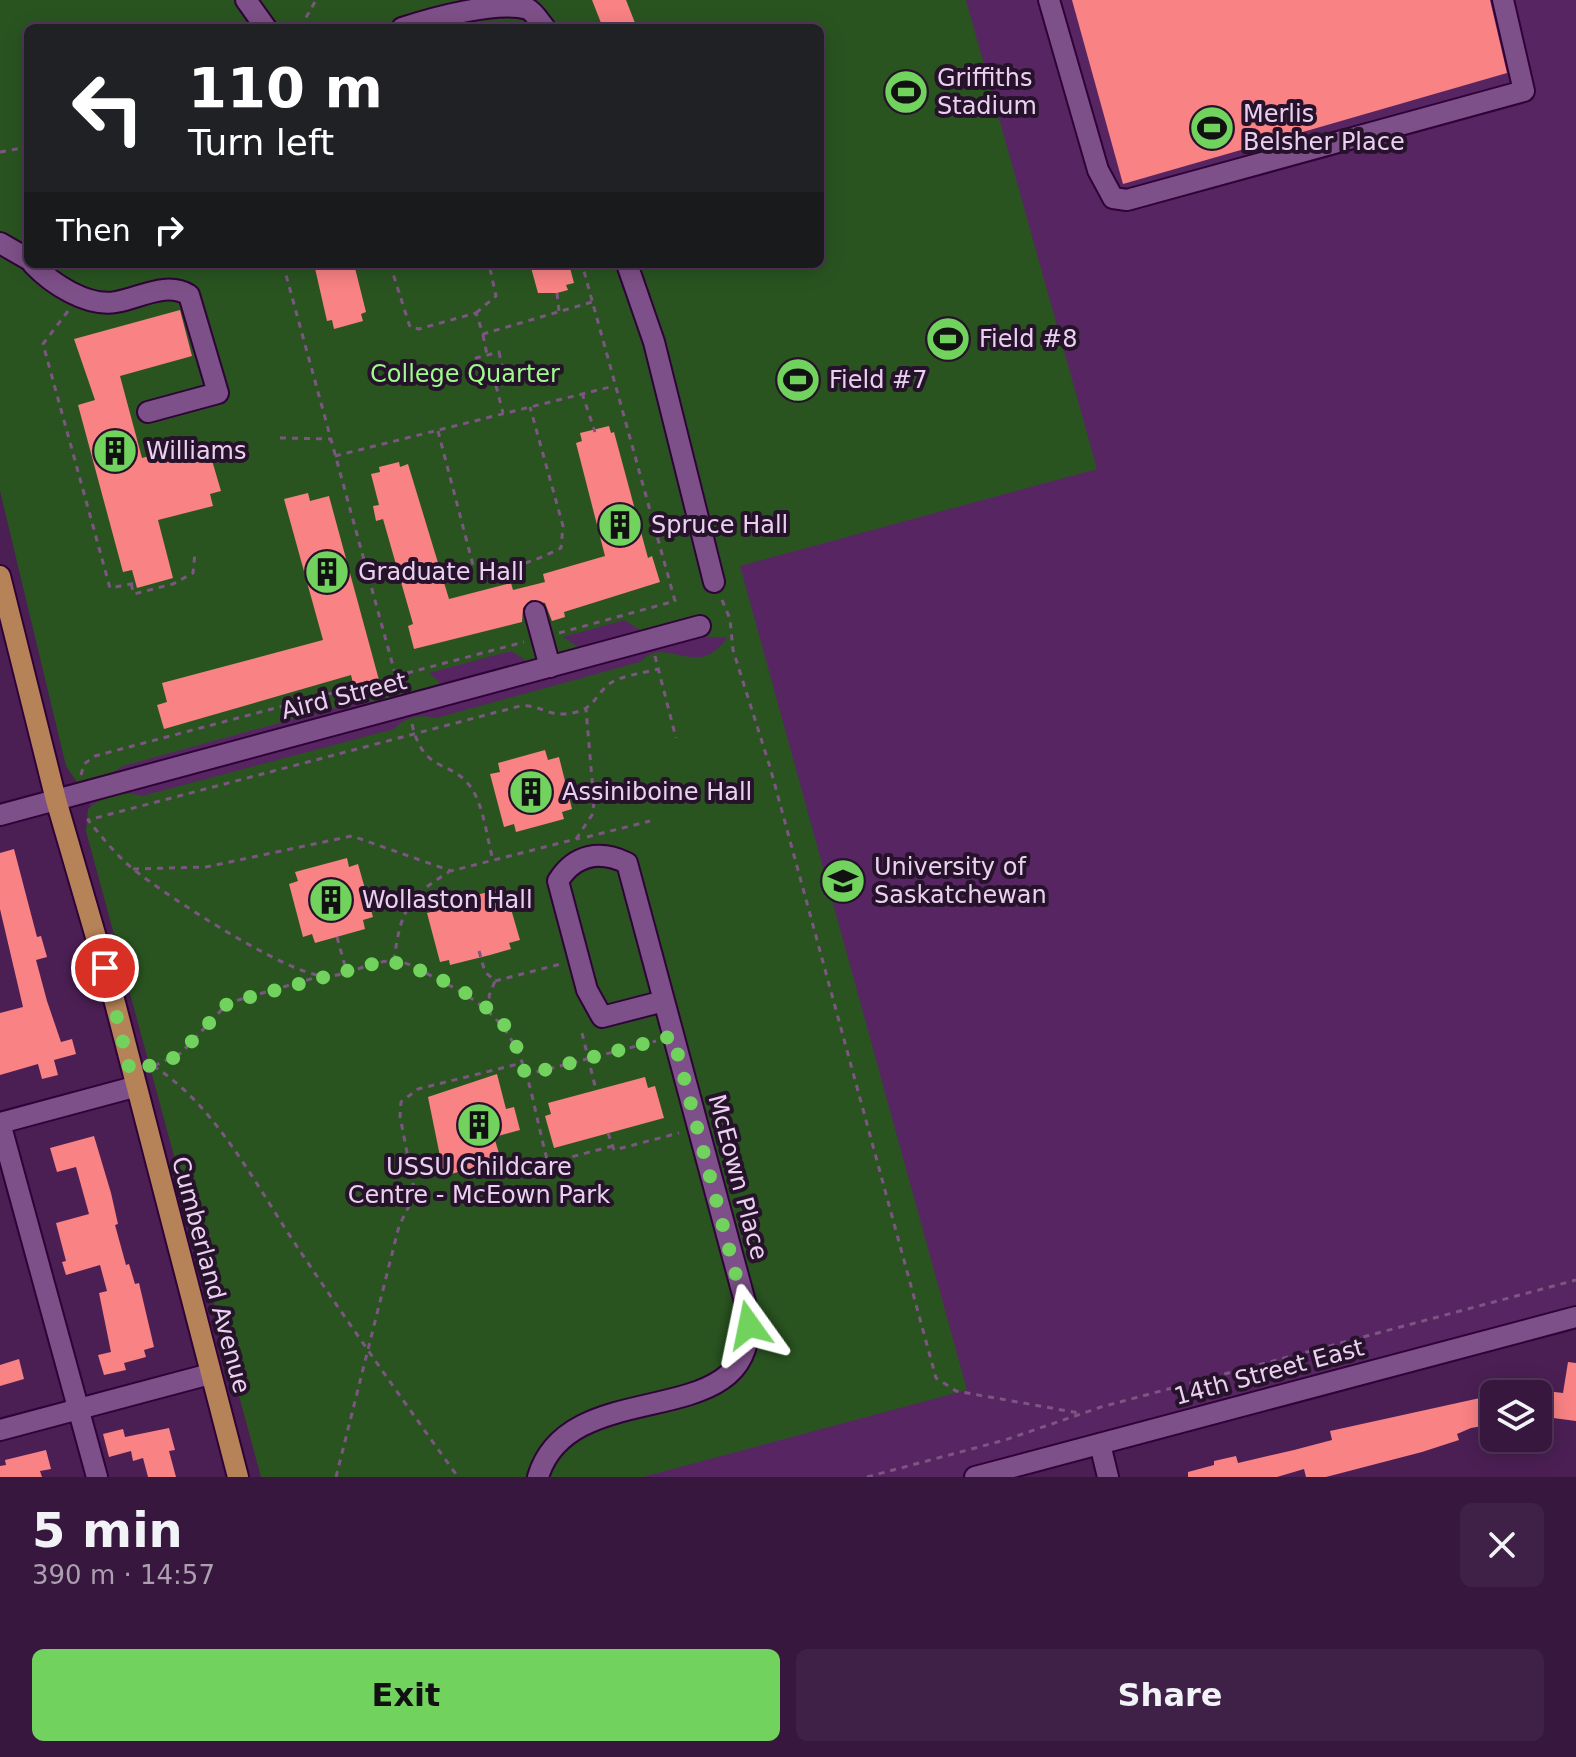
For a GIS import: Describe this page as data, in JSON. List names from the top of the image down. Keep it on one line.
{"streets":{"main road":["Cumberland Avenue"],"street":["Aird Street","McEown Place","14th Street East"]},"crossings":[["Aird Street","Cumberland Avenue"]],"parks":["College Quarter"],"places":{"sports":["Griffiths Stadium","Merlis Belsher Place","Field #8","Field #7"],"building":["Williams","Spruce Hall","Graduate Hall","Assiniboine Hall","Wollaston Hall","USSU Childcare Centre - McEown Park"],"school or university":["University of Saskatchewan"]},"page":{"turn":["110 m","Turn left"],"then":"Then","heading":["5 min","390 m · 14:57"],"buttons":["Exit","Share"]}}
